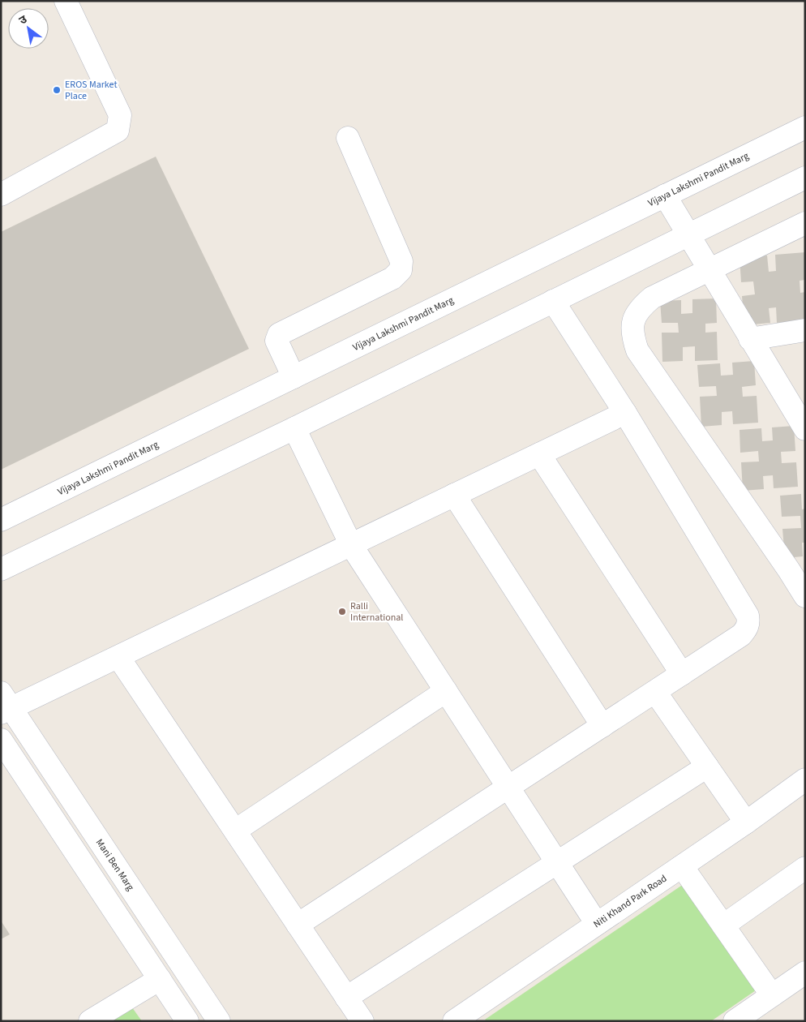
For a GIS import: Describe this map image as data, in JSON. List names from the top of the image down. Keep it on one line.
{"streets":{"street":["Vijaya Lakshmi Pandit Marg","Mani Ben Marg","Niti Khand Park Road"]},"places":["EROS Market Place","Ralli International"],"north":"top left"}
